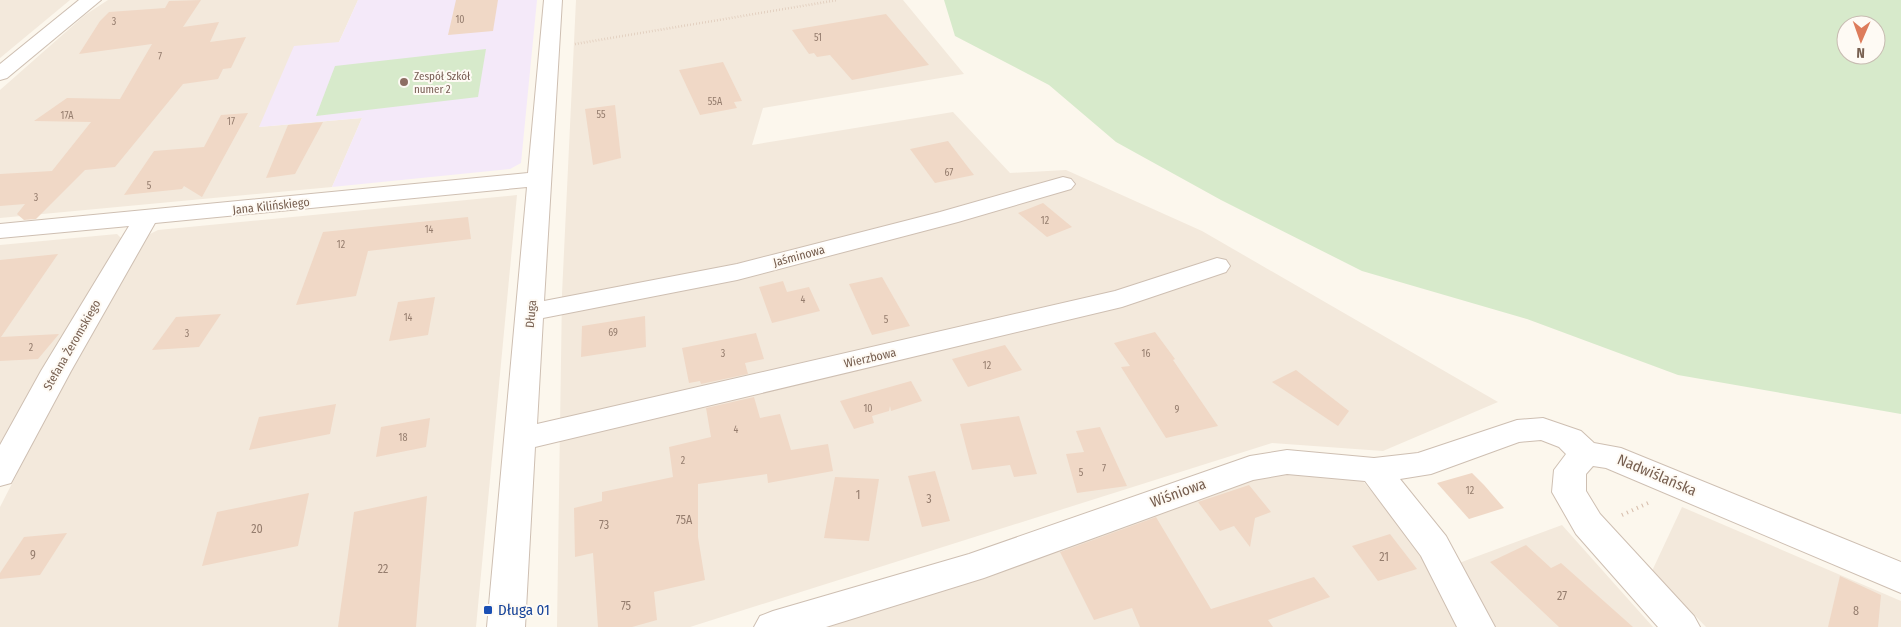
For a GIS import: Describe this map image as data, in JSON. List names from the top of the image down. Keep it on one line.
{"streets":{"street":["Jana Kilińskiego","Jaśminowa","Długa","Stefana Żeromskiego","Wierzbowa","Nadwiślańska","Wiśniowa"]},"crossings":[["Jana Kilińskiego","Długa"],["Jana Kilińskiego","Stefana Żeromskiego"],["Jaśminowa","Długa"],["Długa","Wierzbowa"],["Nadwiślańska","Wiśniowa"]],"places":{"other":["Zespół Szkół numer 2"],"transit":["Długa 01"]},"house_numbers":["10","3","51","7","55A","55","17A","17","67","5","3","12","14","12","4","14","5","69","3","2","3","16","12","10","9","4","18","2","7","5","12","1","3","75A","73","20","9","21","22","27","75","8"],"north":"bottom"}
